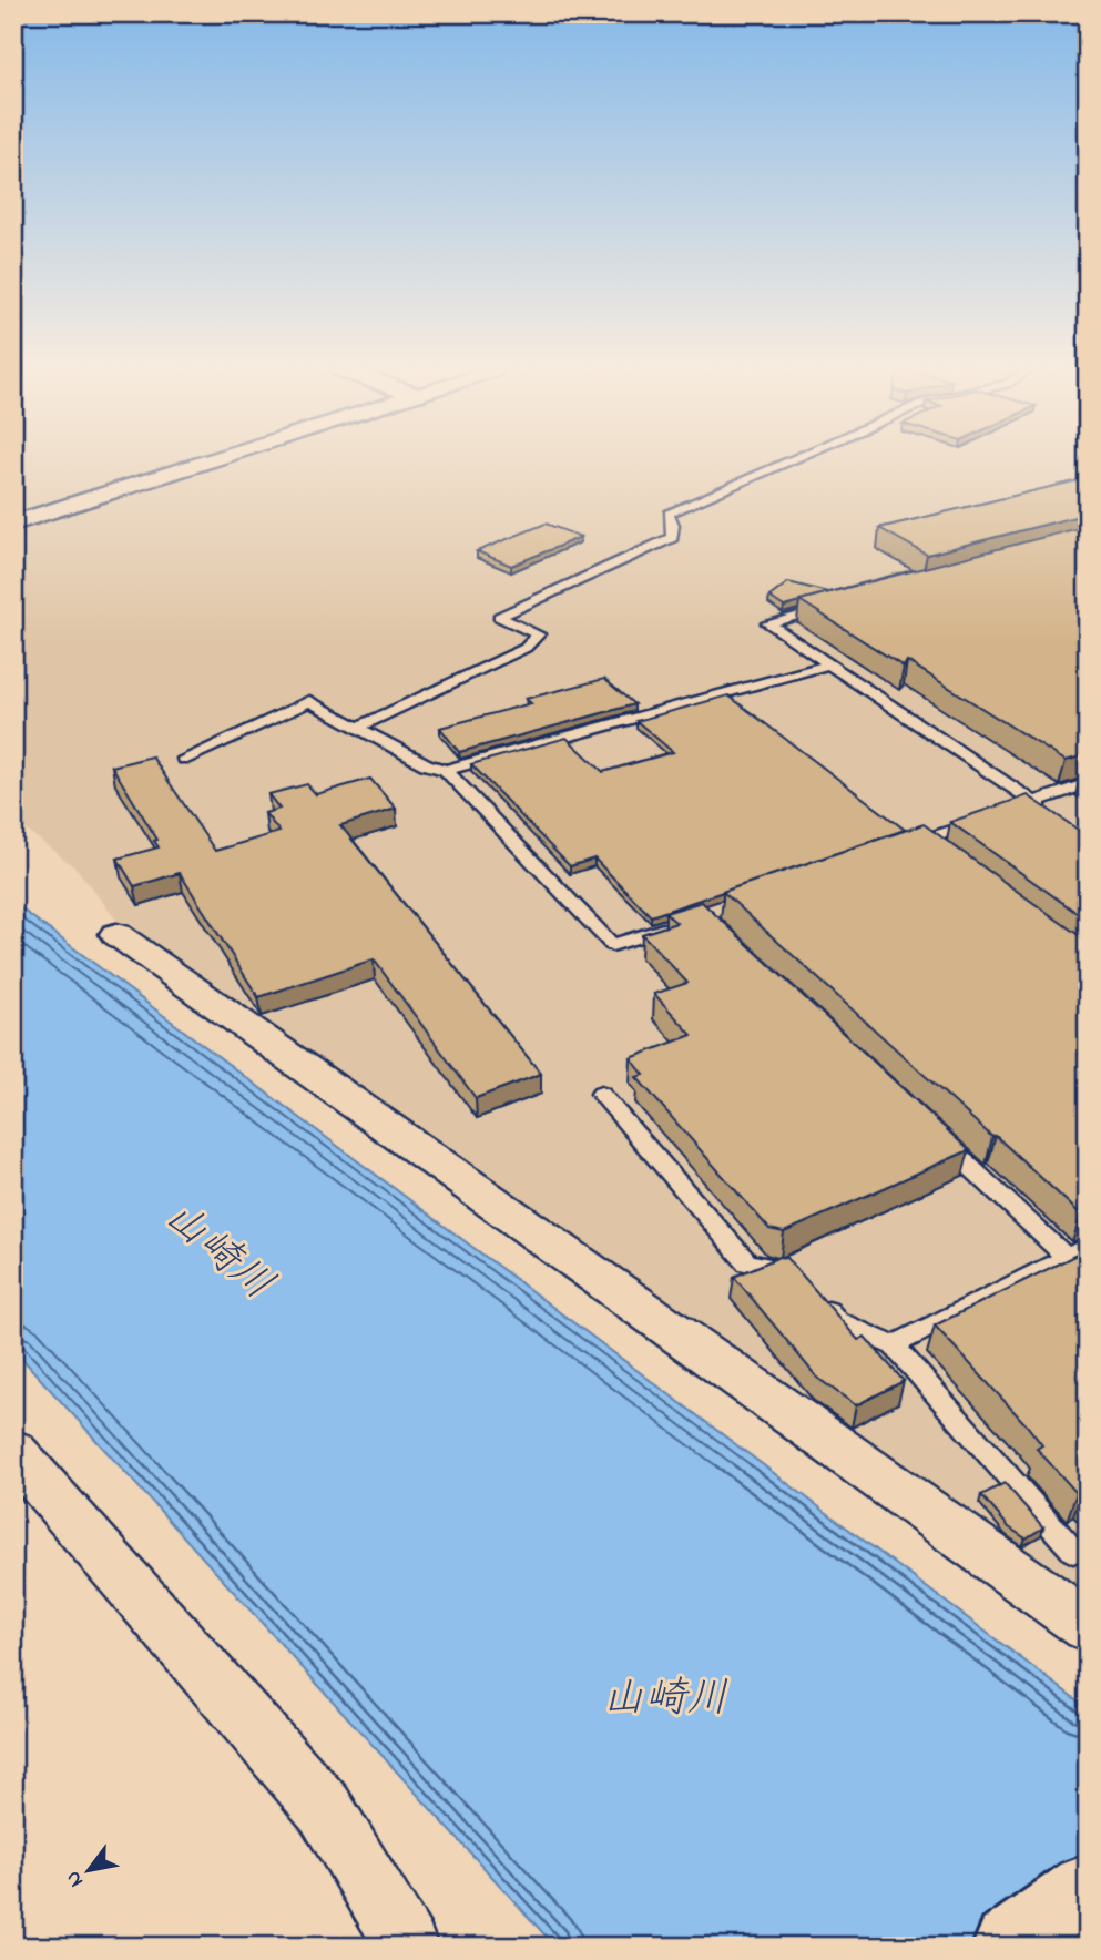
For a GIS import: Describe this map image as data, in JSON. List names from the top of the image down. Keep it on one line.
{"water":["山崎川"],"north":"bottom left"}
